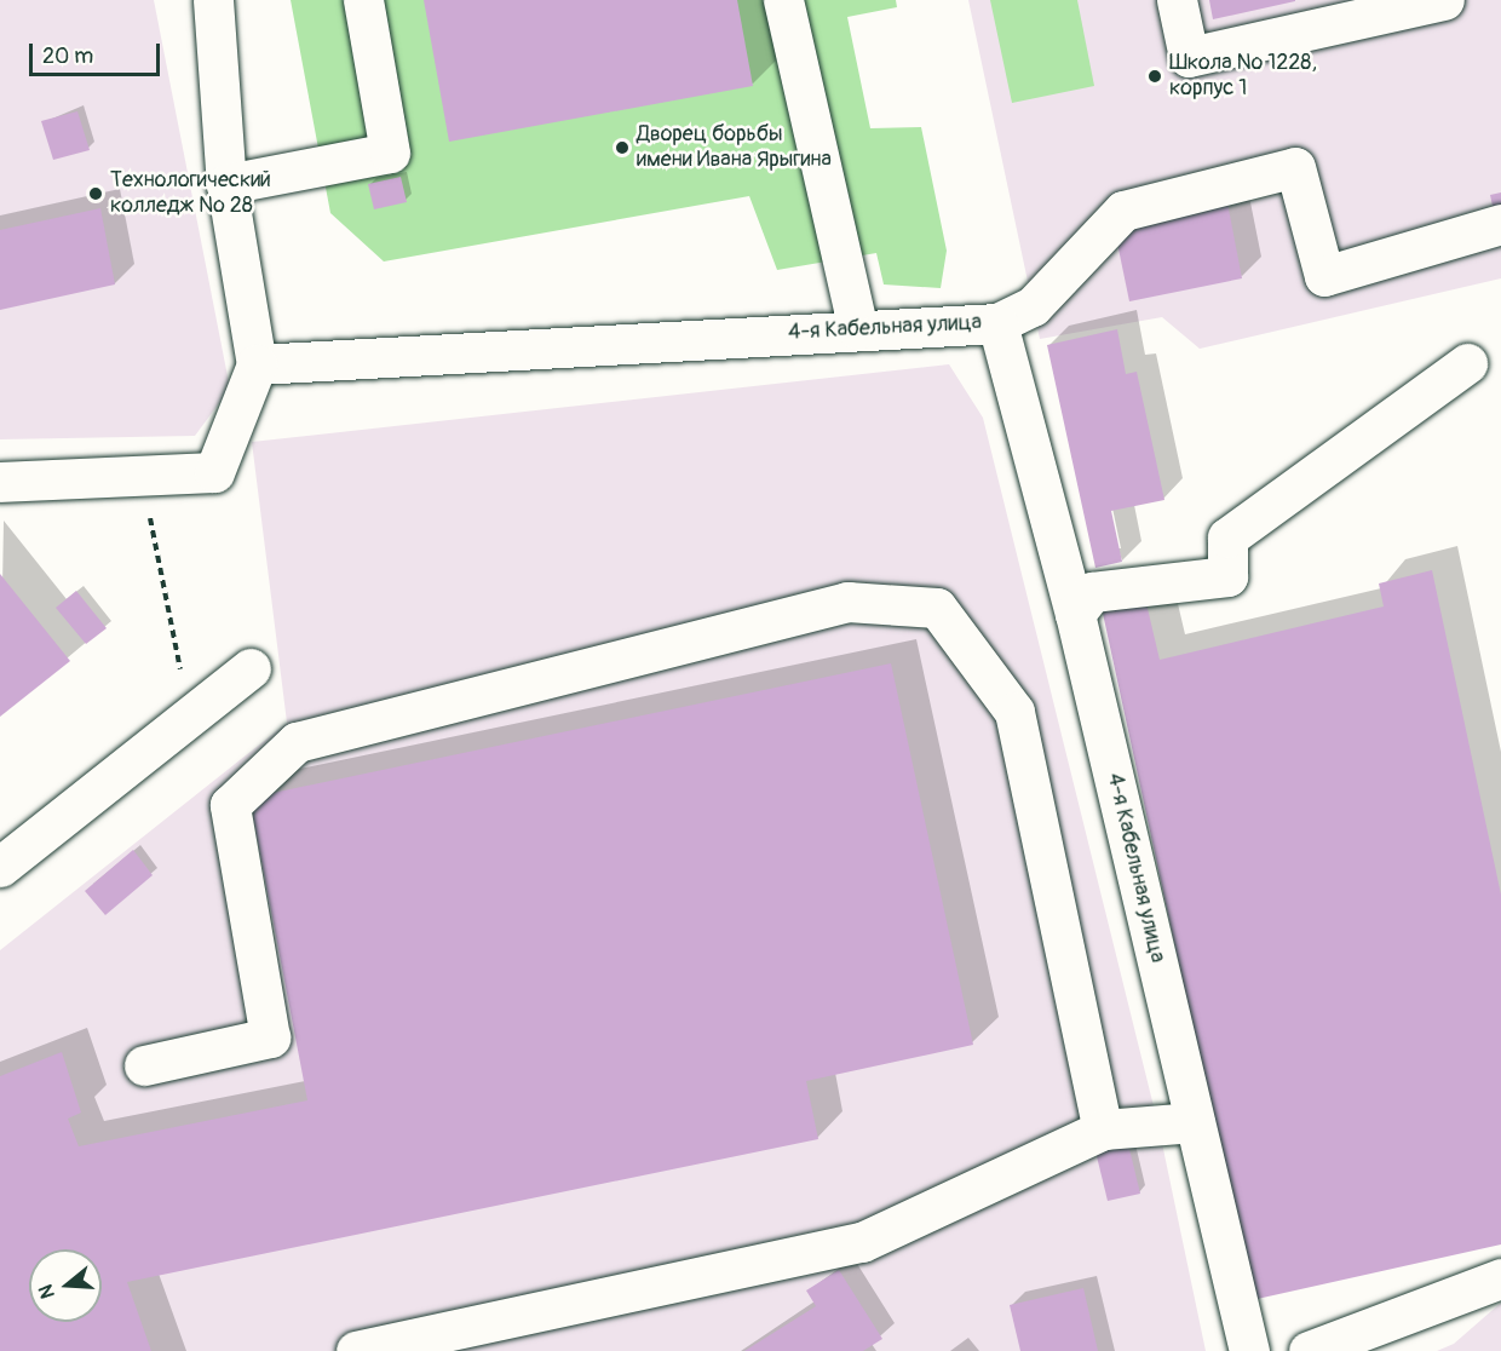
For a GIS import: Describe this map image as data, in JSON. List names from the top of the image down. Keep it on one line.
{"streets":{"street":["4-я Кабельная улица"]},"places":["Школа № 1228, корпус 1","Дворец борьбы имени Ивана Ярыгина","Технологический колледж № 28"],"scale_bar":"20 m","north":"left"}
